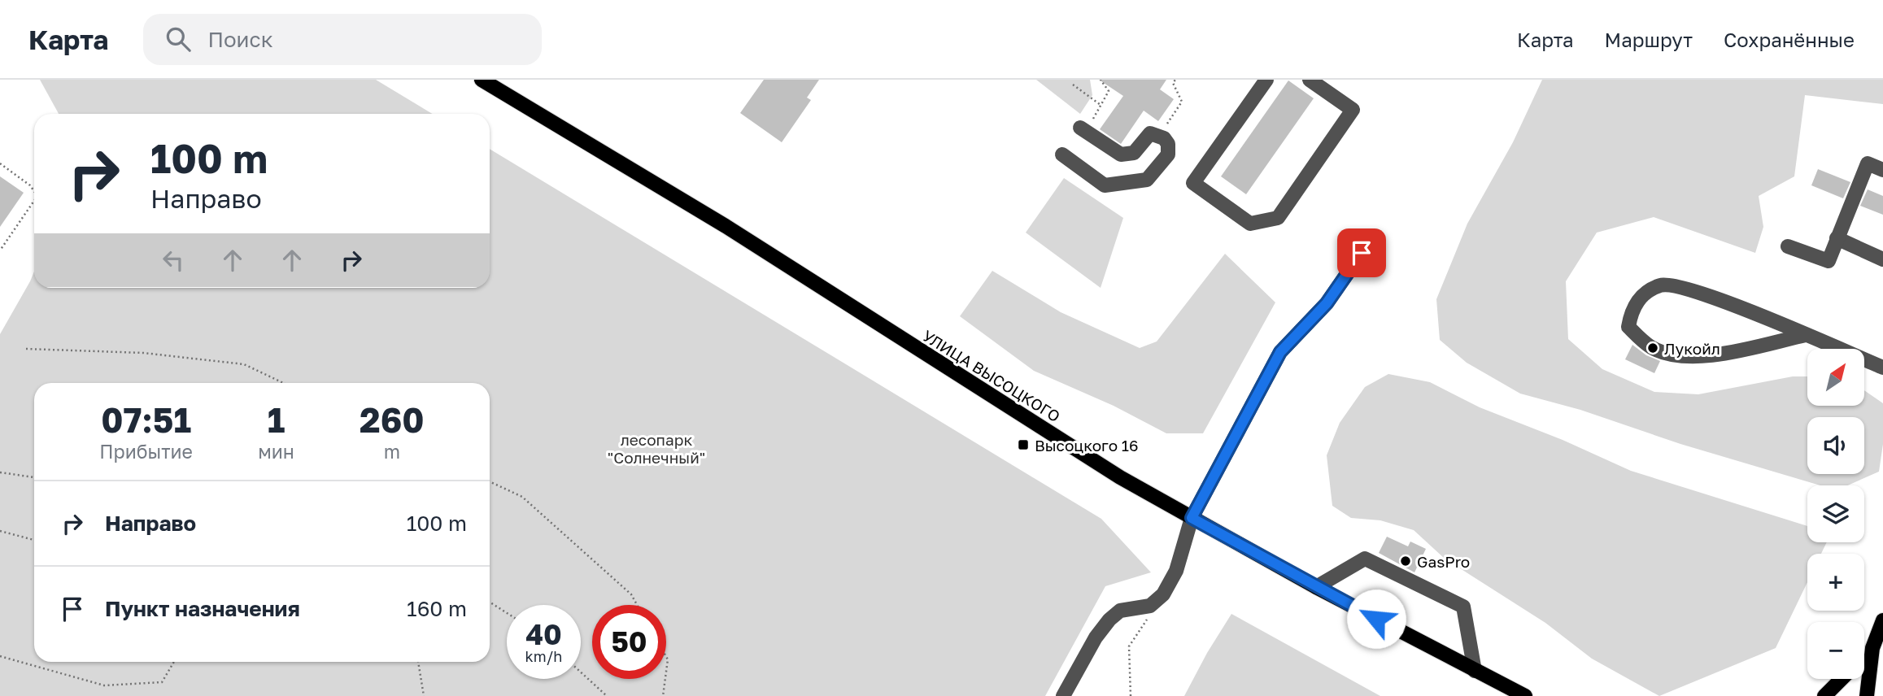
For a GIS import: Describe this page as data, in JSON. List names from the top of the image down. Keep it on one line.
{"streets":{"main road":["УЛИЦА ВЫСОЦКОГО"]},"parks":["лесопарк \"Солнечный\""],"places":{"other":["Лукойл","GasPro"],"transit":["Высоцкого 16"]},"north":"top right","page":{"header":"Карта","search":"Поиск","nav":["Карта","Маршрут","Сохранённые"],"turn":["100 m","Направо"],"map_buttons":["+","−"],"eta":["07:51","Прибытие","1","мин","260","m"],"list":[{"name":"Направо","value":"100 m"},{"name":"Пункт назначения","value":"160 m"}],"speed":"40 km/h","limit":"50"}}
